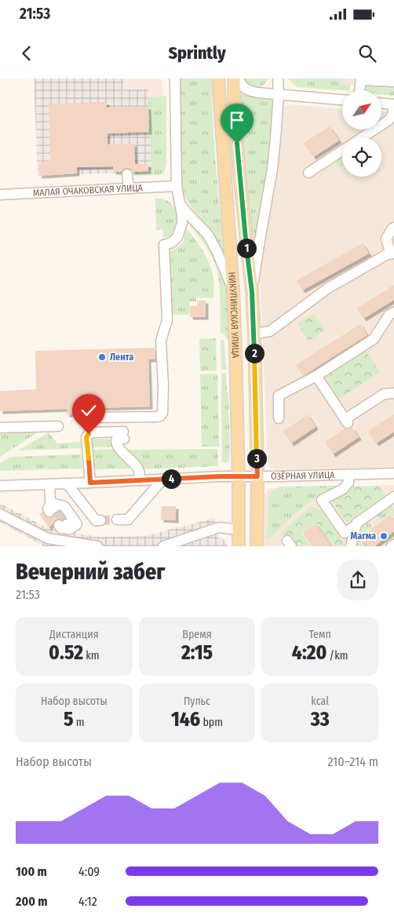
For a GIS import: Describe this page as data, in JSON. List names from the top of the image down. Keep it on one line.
{"streets":{"main road":["НИКУЛИНСКАЯ УЛИЦА"],"street":["МАЛАЯ ОЧАКОВСКАЯ УЛИЦА","ОЗЁРНАЯ УЛИЦА"]},"crossings":[["МАЛАЯ ОЧАКОВСКАЯ УЛИЦА","НИКУЛИНСКАЯ УЛИЦА"],["НИКУЛИНСКАЯ УЛИЦА","ОЗЁРНАЯ УЛИЦА"]],"places":["Лента","Магма"],"north":"top right","page":{"status":"21:53","header":"Sprintly","pins":["1","2","3","4"],"heading":["Вечерний забег","21:53"],"stats":[["Дистанция","0.52 km"],["Время","2:15"],["Темп","4:20 /km"],["Набор высоты","5 m"],["Пульс","146 bpm"],["kcal","33"]],"chart":["Набор высоты","210–214 m"],"list":[{"name":"100 m","note":"4:09"},{"name":"200 m","note":"4:12"}]}}
